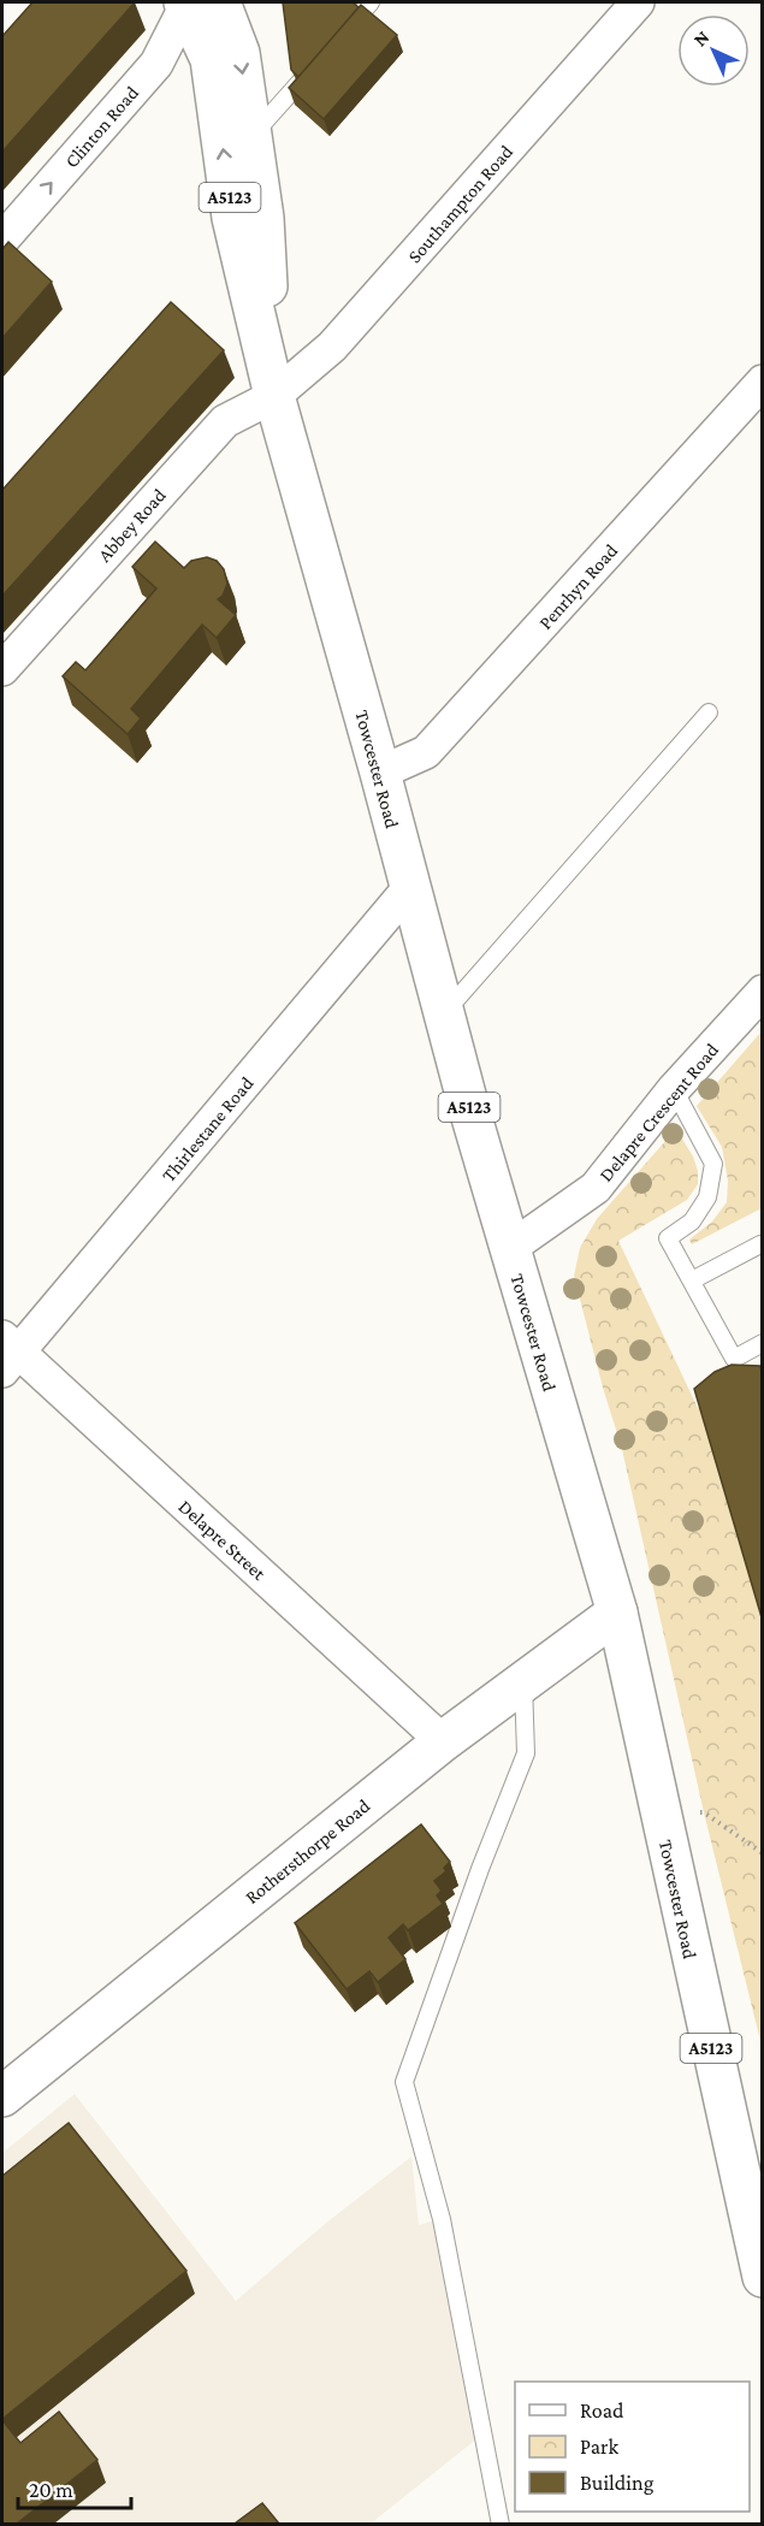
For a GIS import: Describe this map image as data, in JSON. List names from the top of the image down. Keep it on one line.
{"streets":{"main road":["A5123","Towcester Road","Rothersthorpe Road"],"street":["Clinton Road","Southampton Road","Abbey Road","Penrhyn Road","Delapre Crescent Road","Thirlestane Road","Delapre Street"]},"crossings":[["Clinton Road","Towcester Road"],["Southampton Road","Abbey Road"],["Southampton Road","Towcester Road"],["Abbey Road","Towcester Road"],["Penrhyn Road","Towcester Road"],["Towcester Road","Delapre Crescent Road"],["Towcester Road","Thirlestane Road"],["Towcester Road","Rothersthorpe Road"],["Thirlestane Road","Delapre Street"],["Delapre Street","Rothersthorpe Road"]],"one_way":["Clinton Road"],"legend":["Road","Park","Building"],"scale_bar":"20 m","north":"top left"}
